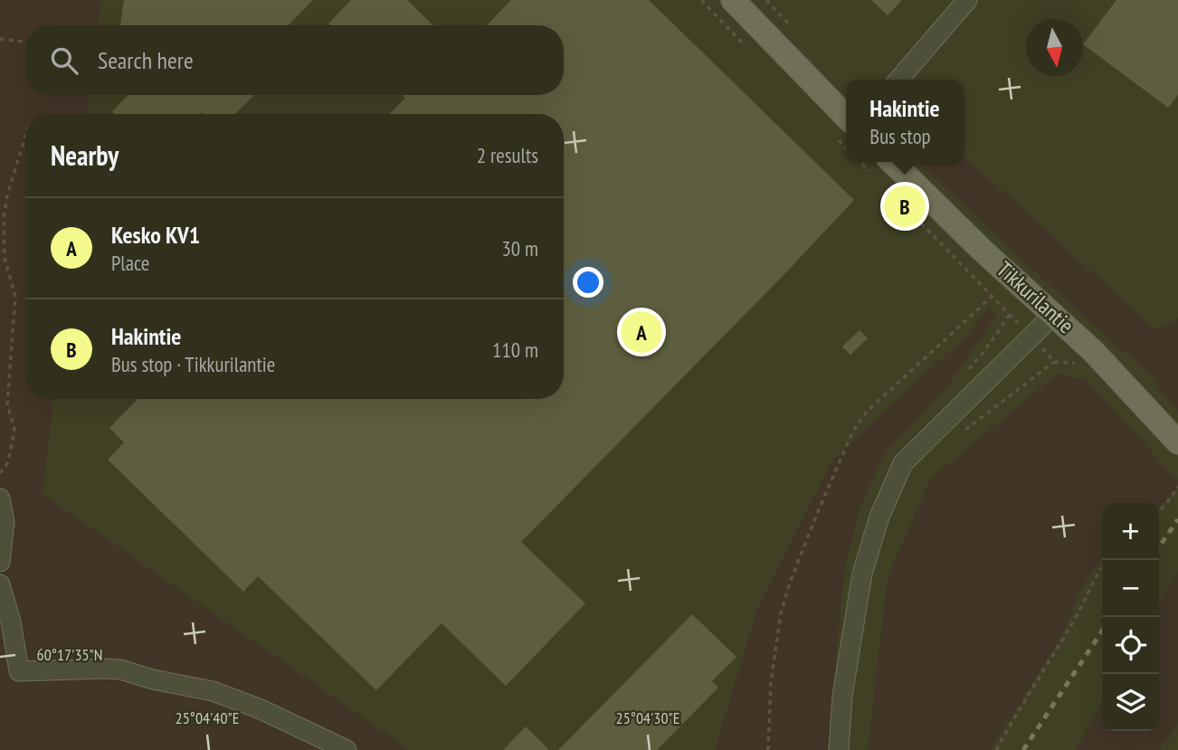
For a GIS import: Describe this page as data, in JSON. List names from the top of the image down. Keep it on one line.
{"streets":{"main road":["Tikkurilantie"]},"north":"bottom","page":{"search":"Search here","popup":["Hakintie","Bus stop"],"heading":["Nearby","2 results"],"pins":["B","A"],"list":[{"mark":"A","name":"Kesko KV1","note":"Place","value":"30 m"},{"mark":"B","name":"Hakintie","note":"Bus stop · Tikkurilantie","value":"110 m"}],"map_buttons":["+","−"]},"coordinates":["60°17'35\"N","25°04'40\"E","25°04'30\"E"]}
